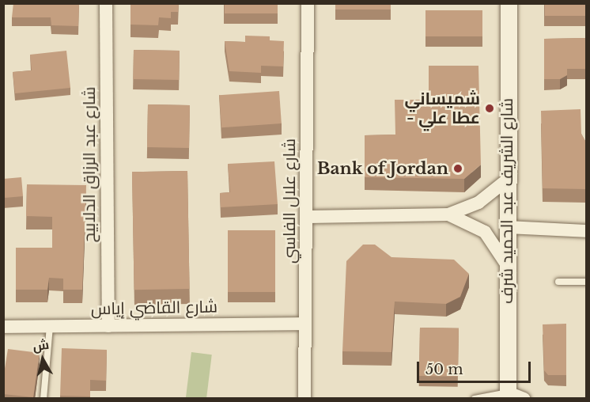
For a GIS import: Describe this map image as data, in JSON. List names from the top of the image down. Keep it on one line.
{"streets":{"street":["شارع عبد الرزاق الدلابيح","شارع علال الفاسي","شارع الشريف عبد الحميد شرف","شارع القاضي إياس"]},"crossings":[["شارع عبد الرزاق الدلابيح","شارع القاضي إياس"],["شارع علال الفاسي","شارع القاضي إياس"]],"places":["شميساني - عطا علي","Bank of Jordan"],"scale_bar":"50 m","north":"top"}
